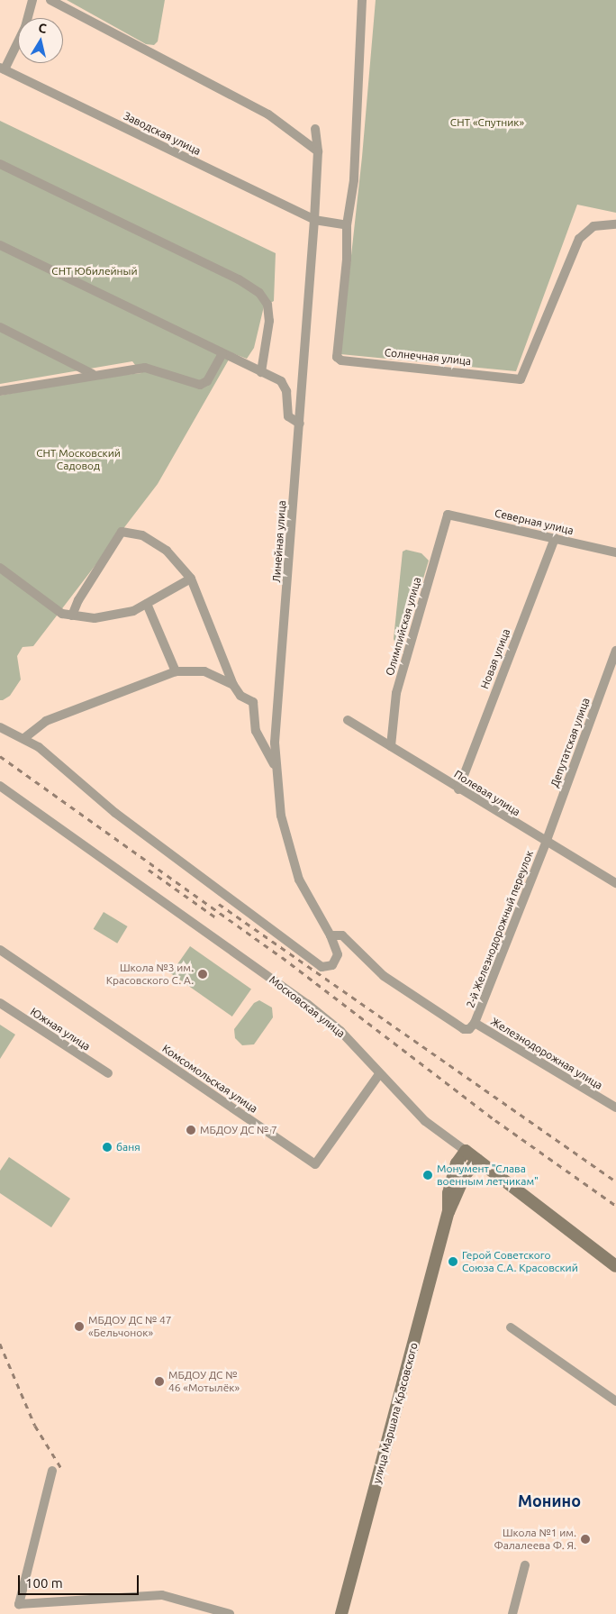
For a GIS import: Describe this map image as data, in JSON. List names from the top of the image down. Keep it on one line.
{"streets":{"street":["Заводская улица","Солнечная улица","Северная улица","Линейная улица","Олимпийская улица","Новая улица","Депутатская улица","Полевая улица","2-й Железнодорожный переулок","Московская улица","Южная улица","Железнодорожная улица","Комсомольская улица","улица Маршала Красовского"]},"crossings":[["Заводская улица","Солнечная улица"],["Заводская улица","Линейная улица"],["Северная улица","Олимпийская улица"],["Северная улица","Новая улица"],["Линейная улица","Железнодорожная улица"],["Олимпийская улица","Полевая улица"],["Новая улица","Полевая улица"],["Депутатская улица","Полевая улица"],["Депутатская улица","2-й Железнодорожный переулок"],["Полевая улица","2-й Железнодорожный переулок"],["2-й Железнодорожный переулок","Железнодорожная улица"],["Московская улица","Комсомольская улица"],["Московская улица","улица Маршала Красовского"]],"districts":["Монино"],"parks":["СНТ «Спутник»","СНТ Юбилейный","СНТ Московский Садовод"],"places":["Школа №3 им. Красовского С. А.","МБДОУ ДС № 7","баня","Монумент \"Слава военным летчикам\"","Герой Советского Союза С.А. Красовский","МБДОУ ДС № 47 «Бельчонок»","МБДОУ ДC № 46 «Мотылёк»","Школа №1 им. Фалалеева Ф. Я."],"scale_bar":"100 m","north":"top"}
